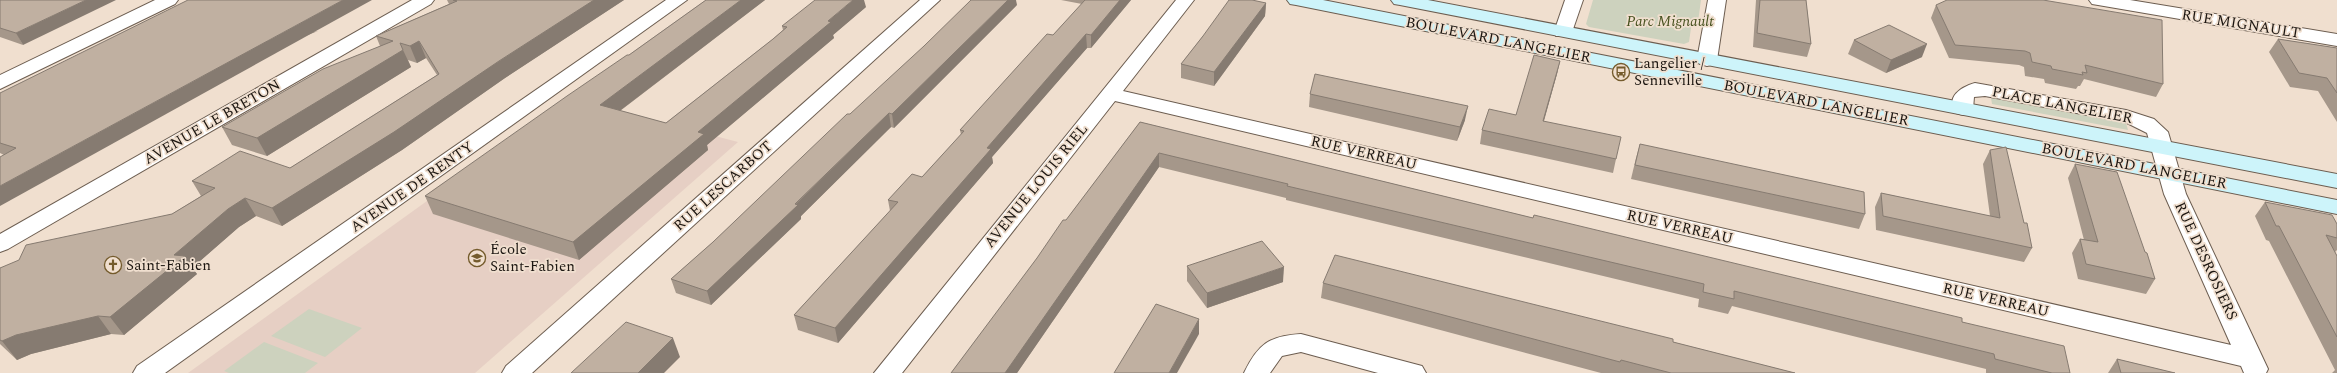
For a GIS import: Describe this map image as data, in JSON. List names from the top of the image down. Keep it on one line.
{"streets":{"main road":["BOULEVARD LANGELIER"],"street":["RUE MIGNAULT","PLACE LANGELIER","AVENUE LE BRETON","RUE VERREAU","RUE LESCARBOT","AVENUE LOUIS RIEL","AVENUE DE RENTY","RUE DESROSIERS"]},"crossings":[["BOULEVARD LANGELIER","PLACE LANGELIER"],["BOULEVARD LANGELIER","RUE DESROSIERS"],["PLACE LANGELIER","RUE DESROSIERS"],["RUE VERREAU","AVENUE LOUIS RIEL"],["RUE VERREAU","RUE DESROSIERS"]],"parks":["Parc Mignault"],"places":{"bus stop":["Langelier / Senneville"],"school or university":["École Saint-Fabien"],"church":["Saint-Fabien"]}}
